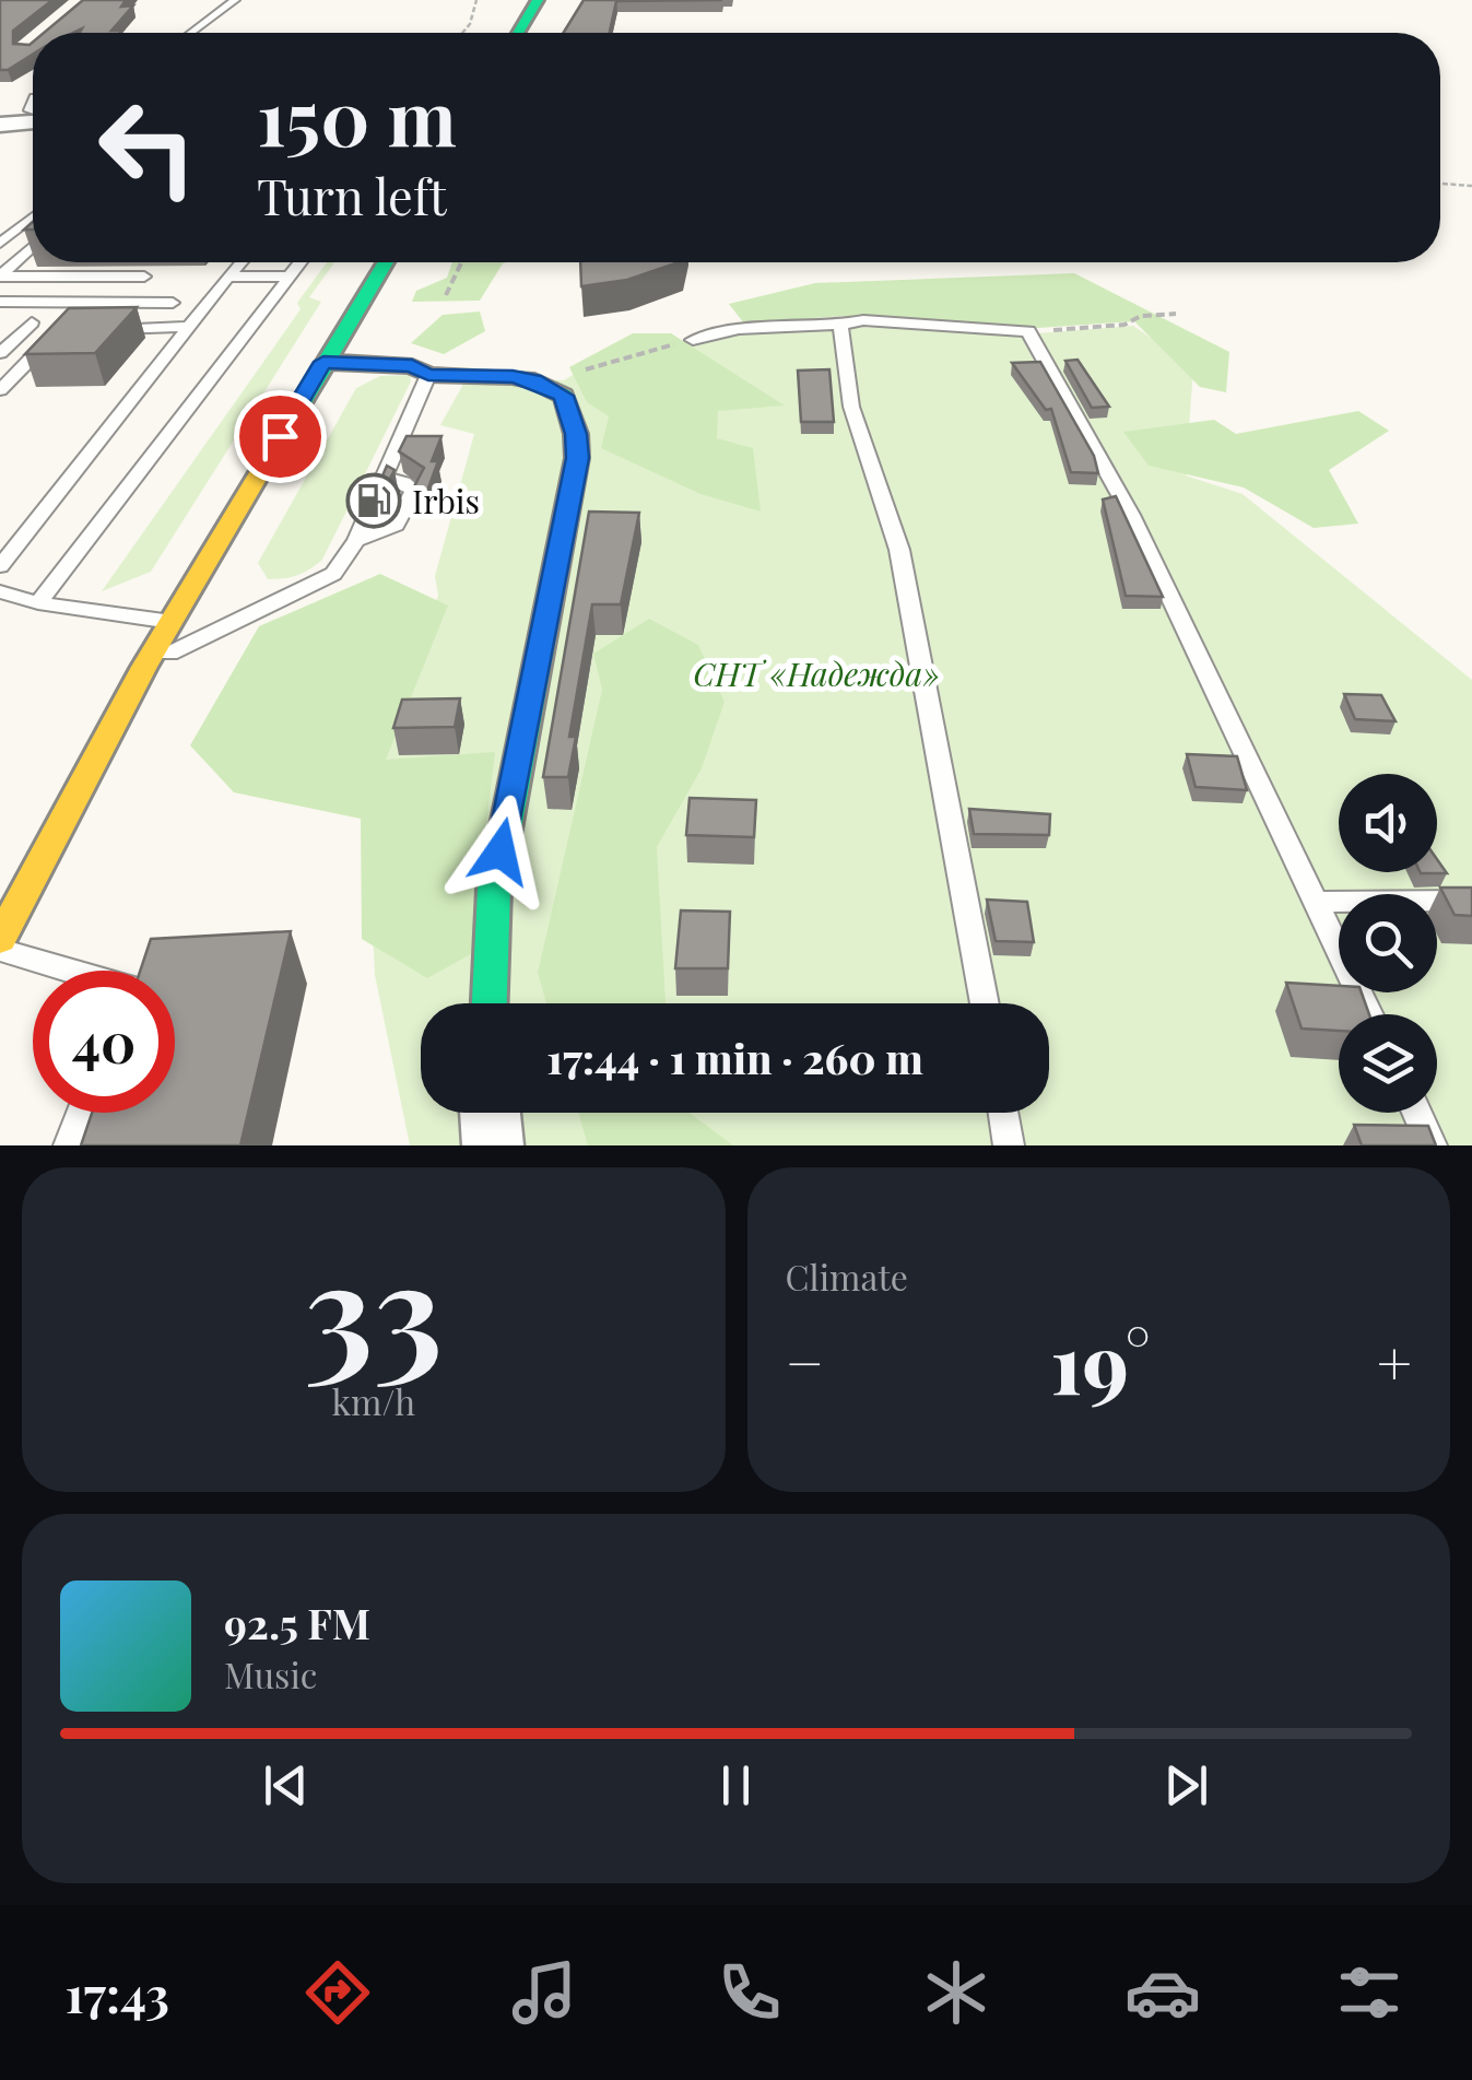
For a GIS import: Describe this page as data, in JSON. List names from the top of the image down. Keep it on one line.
{"parks":["СНТ «Надежда»"],"places":{"fuel station":["Irbis"]},"page":{"turn":["150 m","Turn left"],"limit":"40","trip":"17:44 · 1 min · 260 m","tile":[["33","km/h"],"Climate"],"heat":["−","19°","+"],"song":["92.5 FM","Music"],"tabs":"17:43"}}
